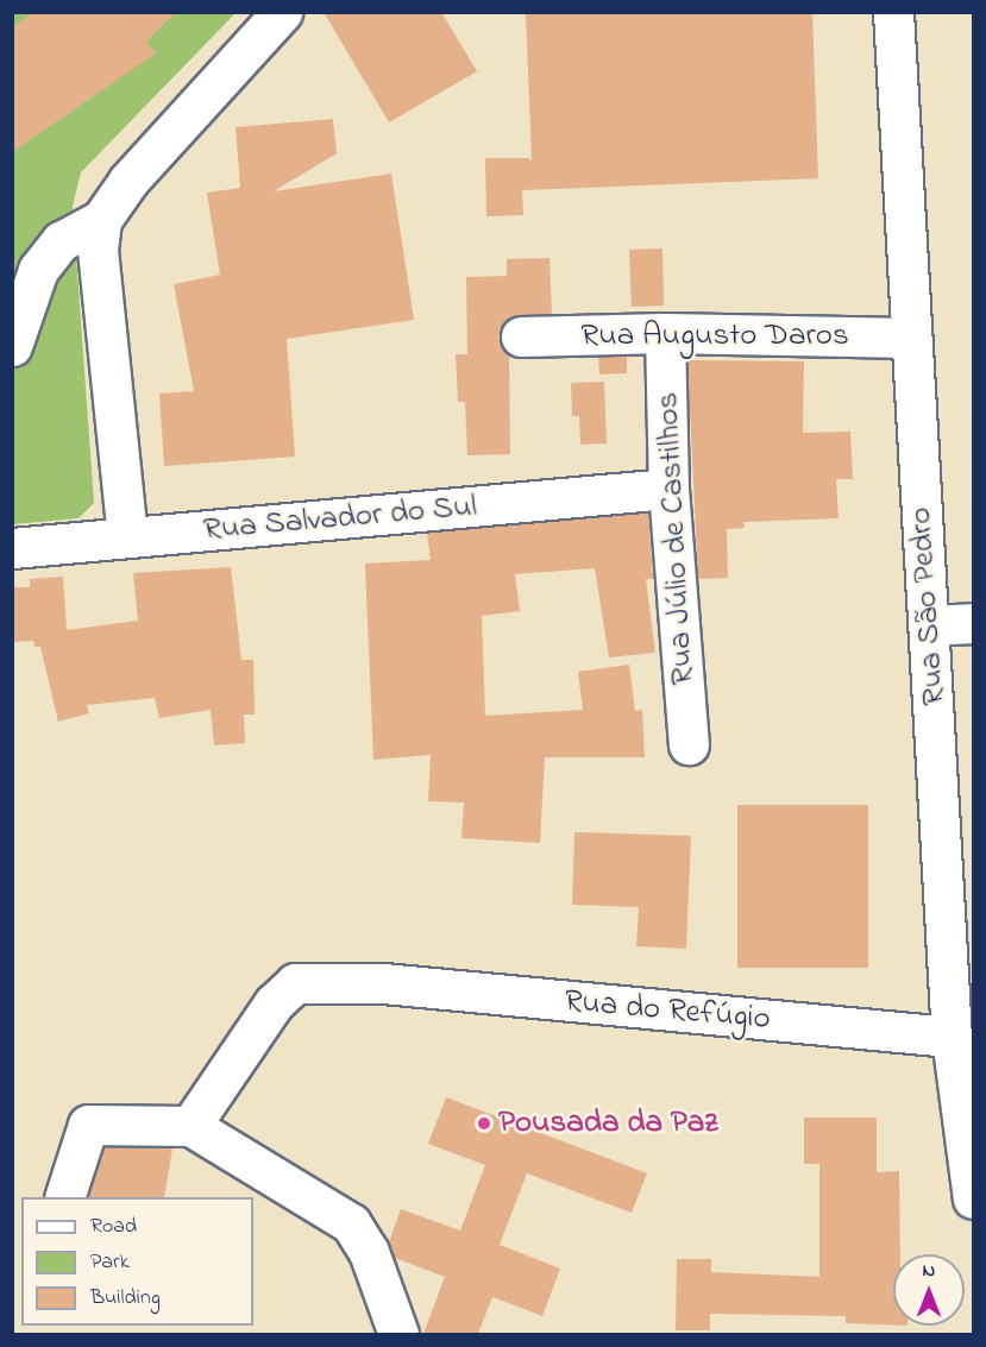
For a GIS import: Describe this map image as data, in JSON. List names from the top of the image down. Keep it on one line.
{"streets":{"street":["Rua Augusto Daros","Rua Salvador do Sul","Rua Júlio de Castilhos","Rua São Pedro","Rua do Refúgio"]},"crossings":[["Rua Augusto Daros","Rua Júlio de Castilhos"],["Rua Augusto Daros","Rua São Pedro"],["Rua Salvador do Sul","Rua Júlio de Castilhos"],["Rua São Pedro","Rua do Refúgio"]],"places":["Pousada da Paz"],"legend":["Road","Park","Building"],"north":"top"}
